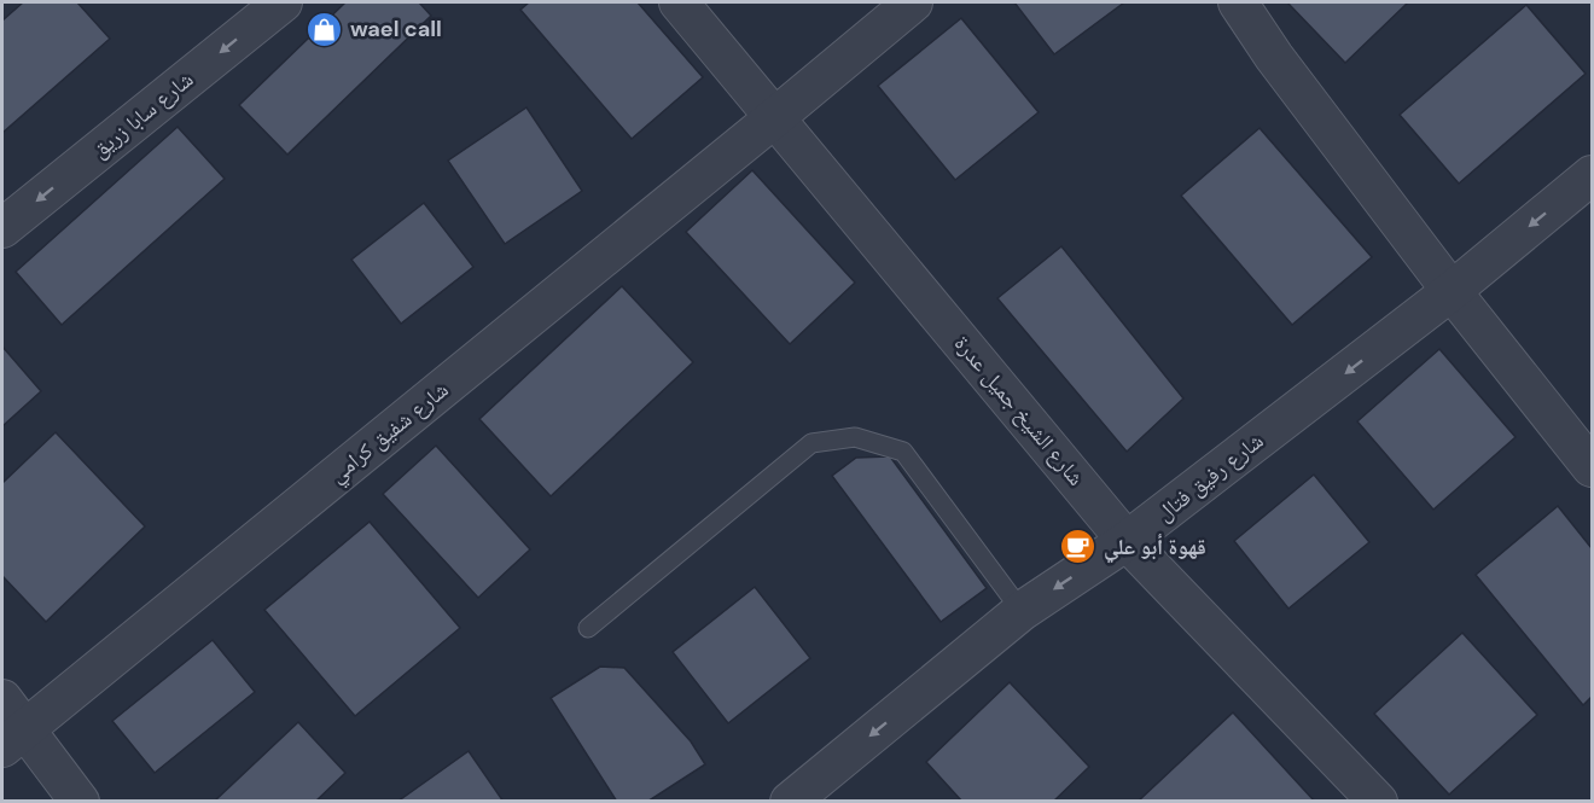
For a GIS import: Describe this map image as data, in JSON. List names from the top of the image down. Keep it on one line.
{"streets":{"street":["شارع سابا زريق","شارع الشيخ جميل عدرة","شارع شفيق كرامي","شارع رفيق فتال"]},"crossings":[["شارع الشيخ جميل عدرة","شارع شفيق كرامي"],["شارع الشيخ جميل عدرة","شارع رفيق فتال"]],"one_way":["شارع سابا زريق","شارع رفيق فتال"],"places":{"shop":["wael call"],"cafe":["قهوة أبو علي"]}}
